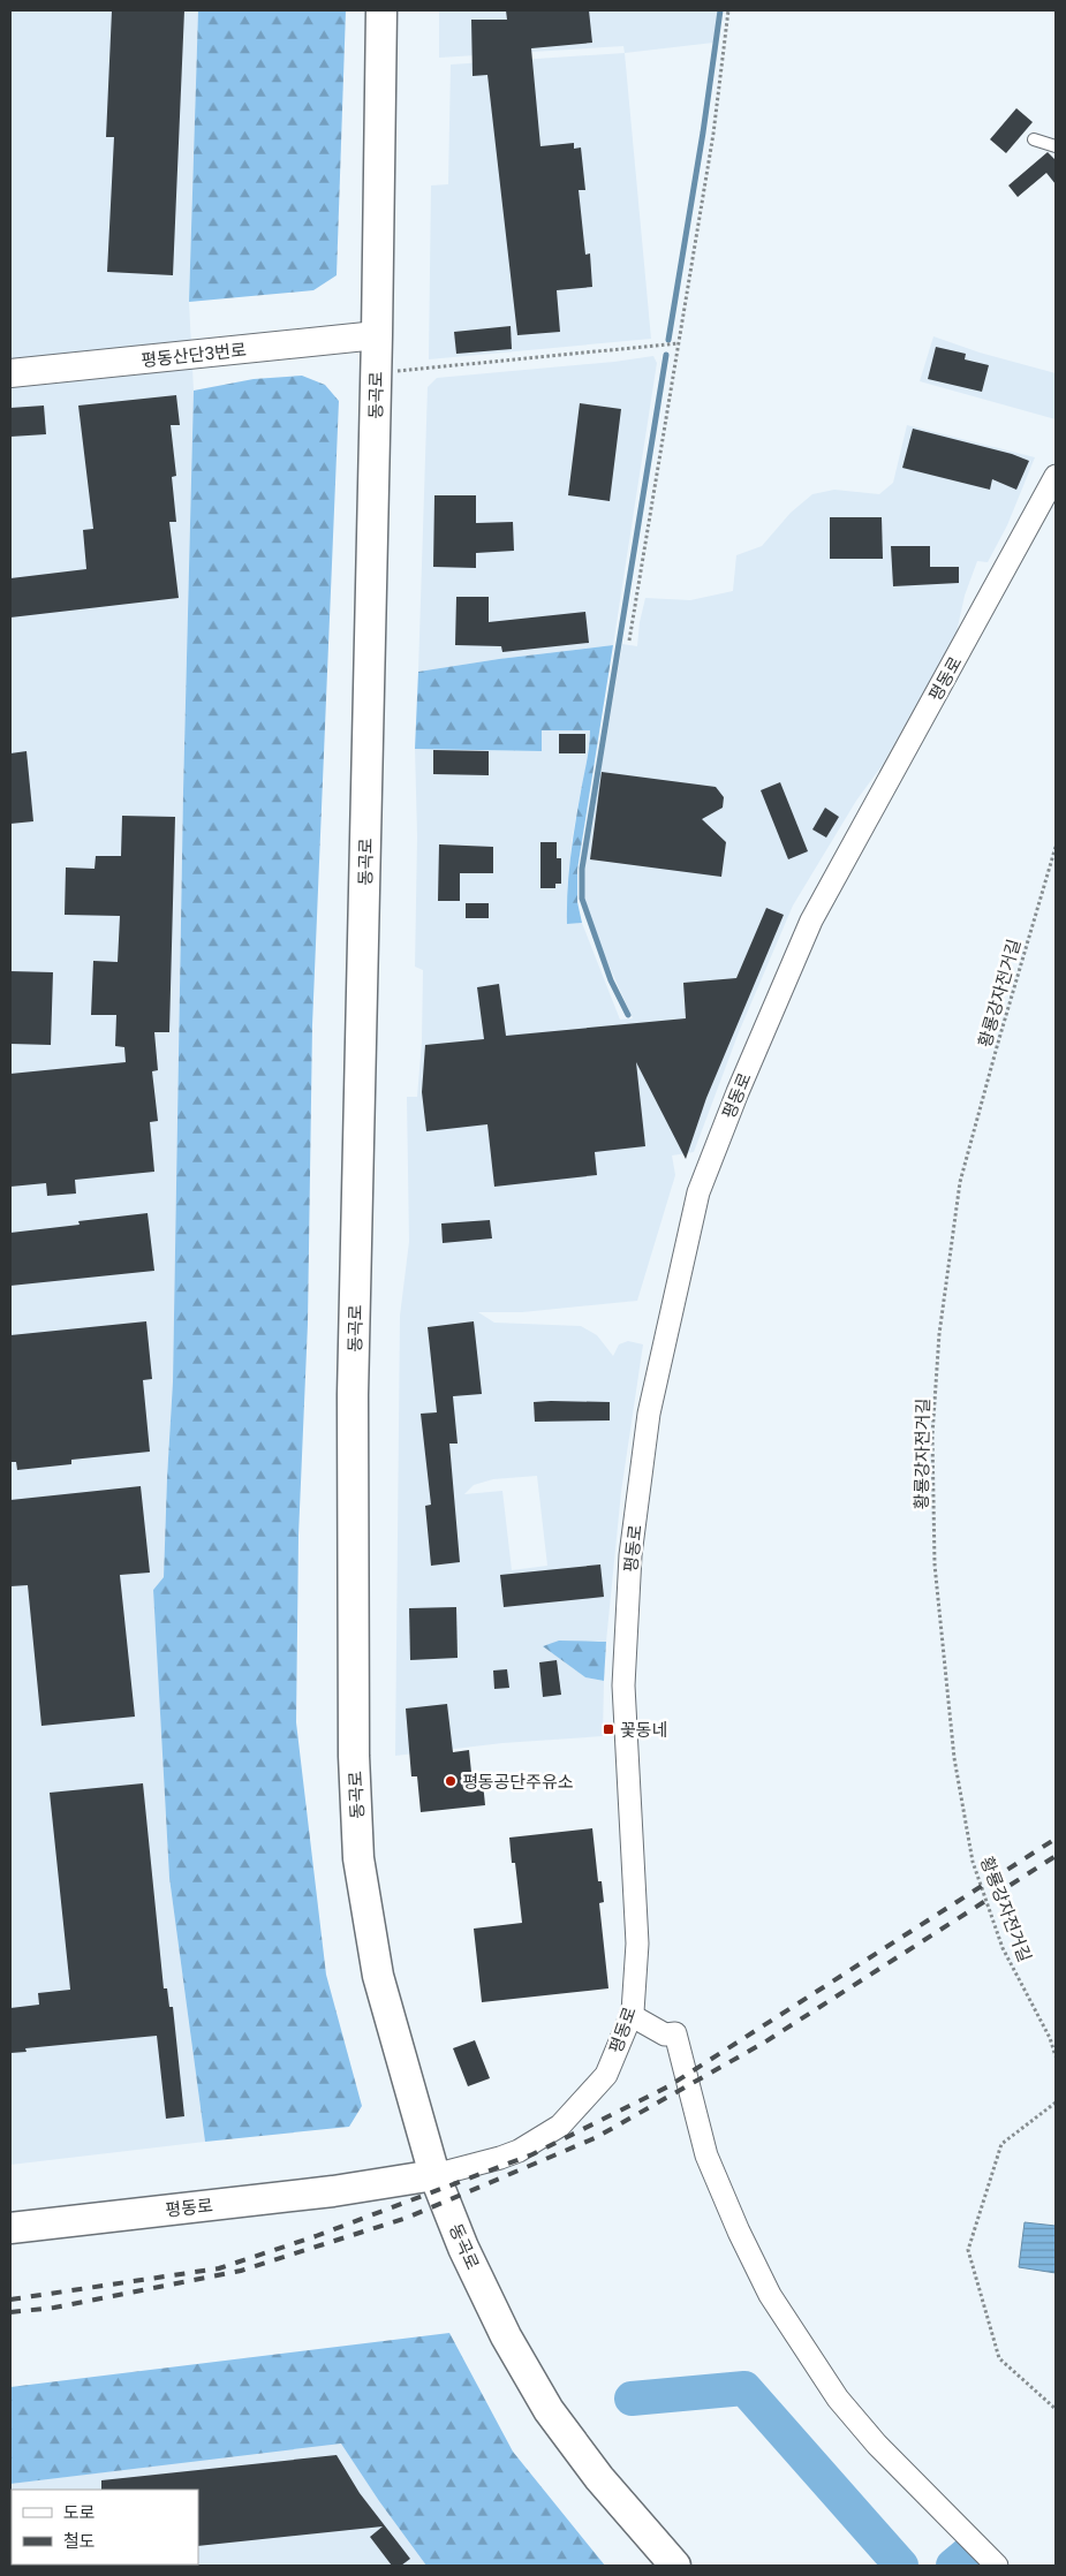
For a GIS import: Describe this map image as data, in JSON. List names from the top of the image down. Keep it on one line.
{"streets":{"main road":["동곡로","평동로"],"street":["평동산단3번로"],"path":["황룡강자전거길"]},"crossings":[["평동산단3번로","동곡로"],["동곡로","평동로"]],"places":{"transit":["꽃동네"],"other":["평동공단주유소"]},"legend":["도로","철도"]}
